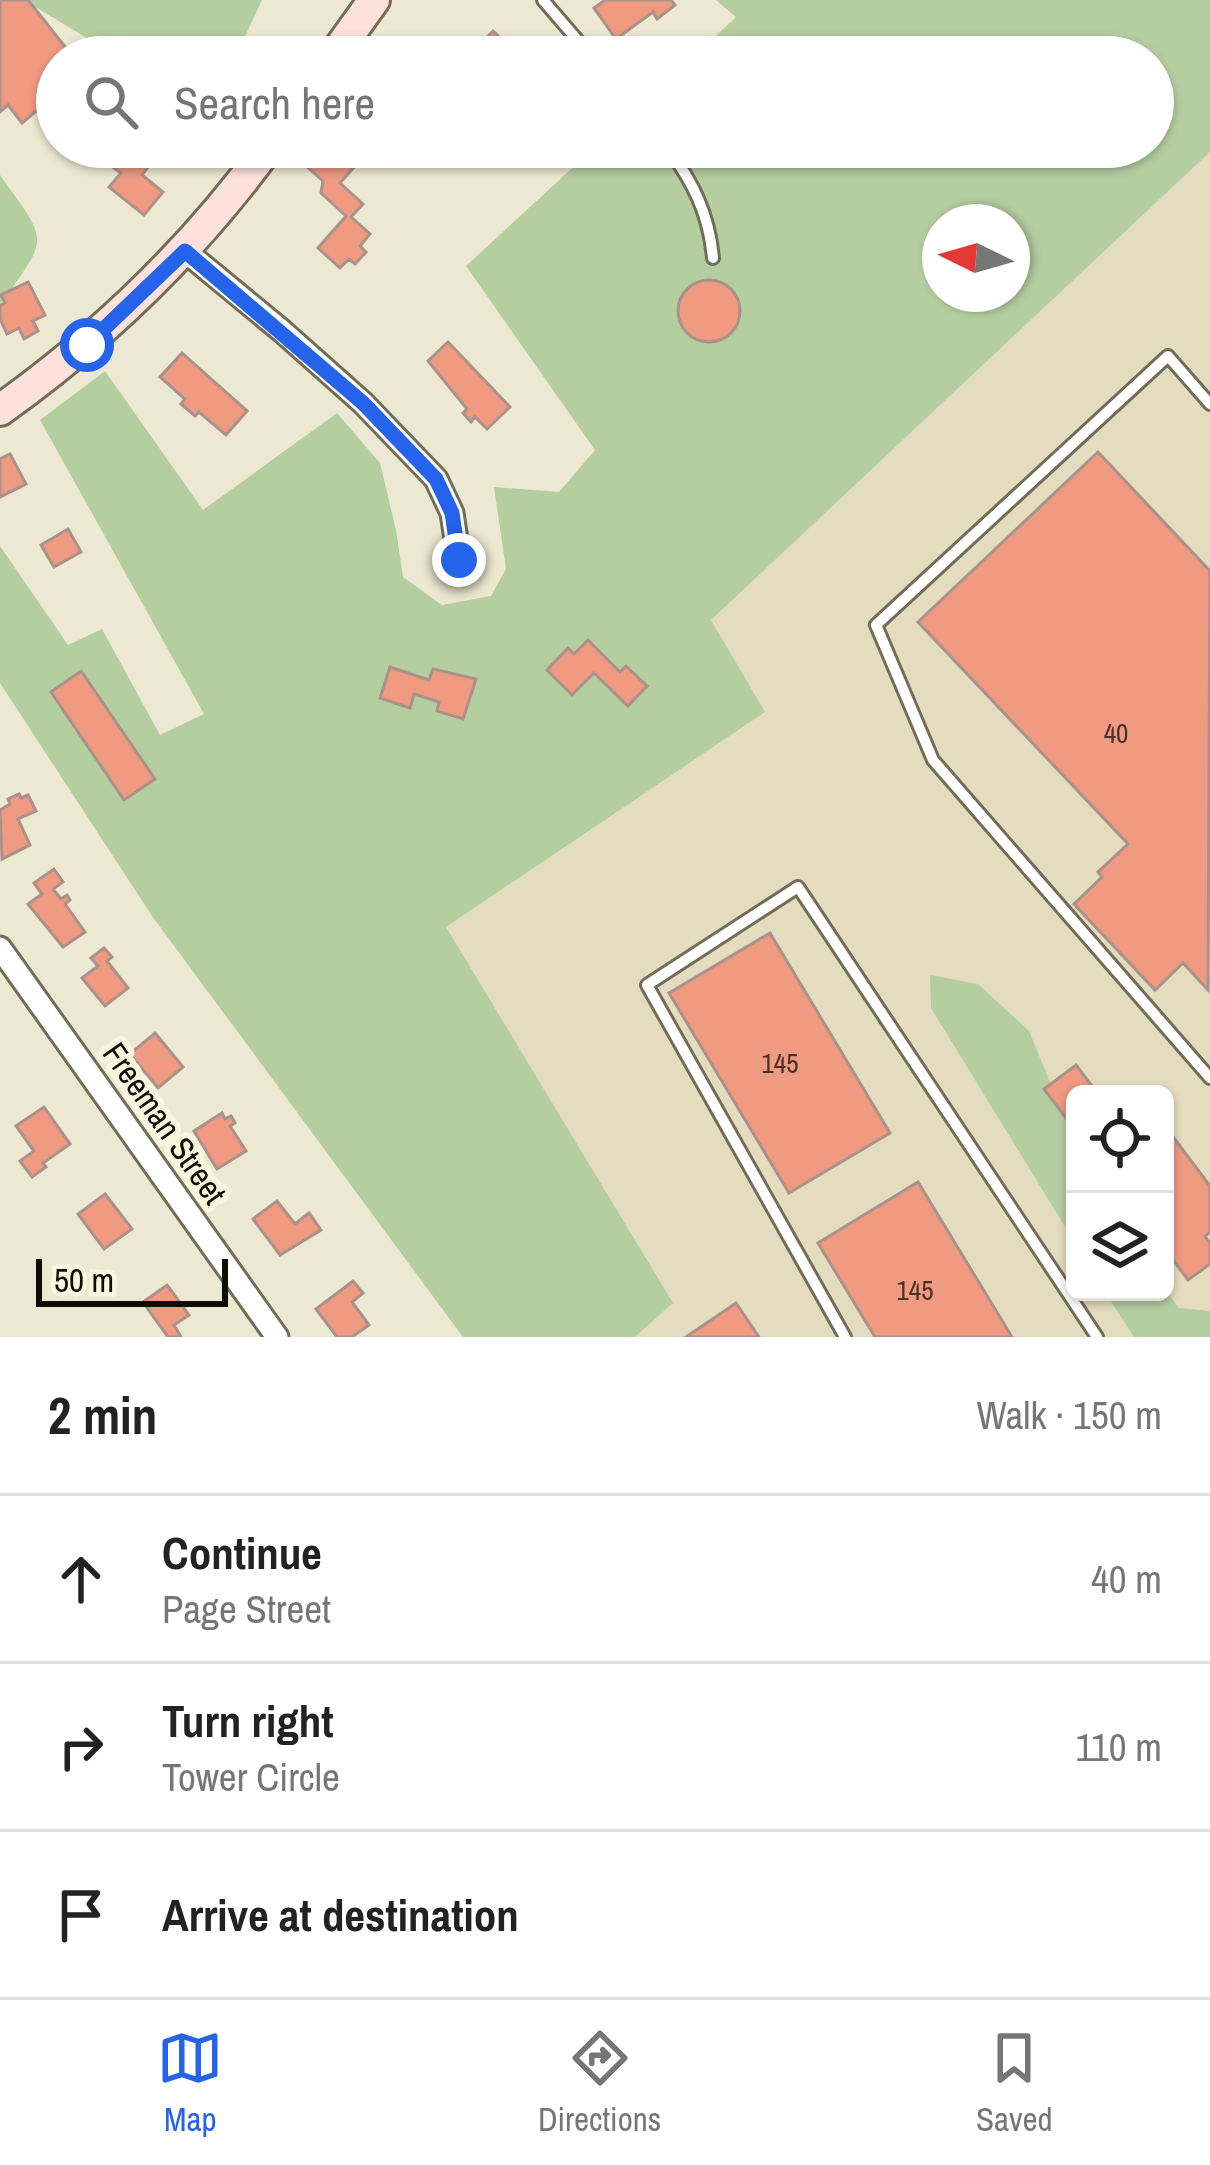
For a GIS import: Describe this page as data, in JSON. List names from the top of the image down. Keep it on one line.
{"streets":{"street":["Freeman Street"]},"house_numbers":["40","145","145"],"scale_bar":"50 m","north":"left","page":{"search":"Search here","scale":"50 m","heading":["2 min","Walk · 150 m"],"list":[["Continue","Page Street","40 m"],["Turn right","Tower Circle","110 m"],"Arrive at destination"],"nav":["Map","Directions","Saved"]}}
